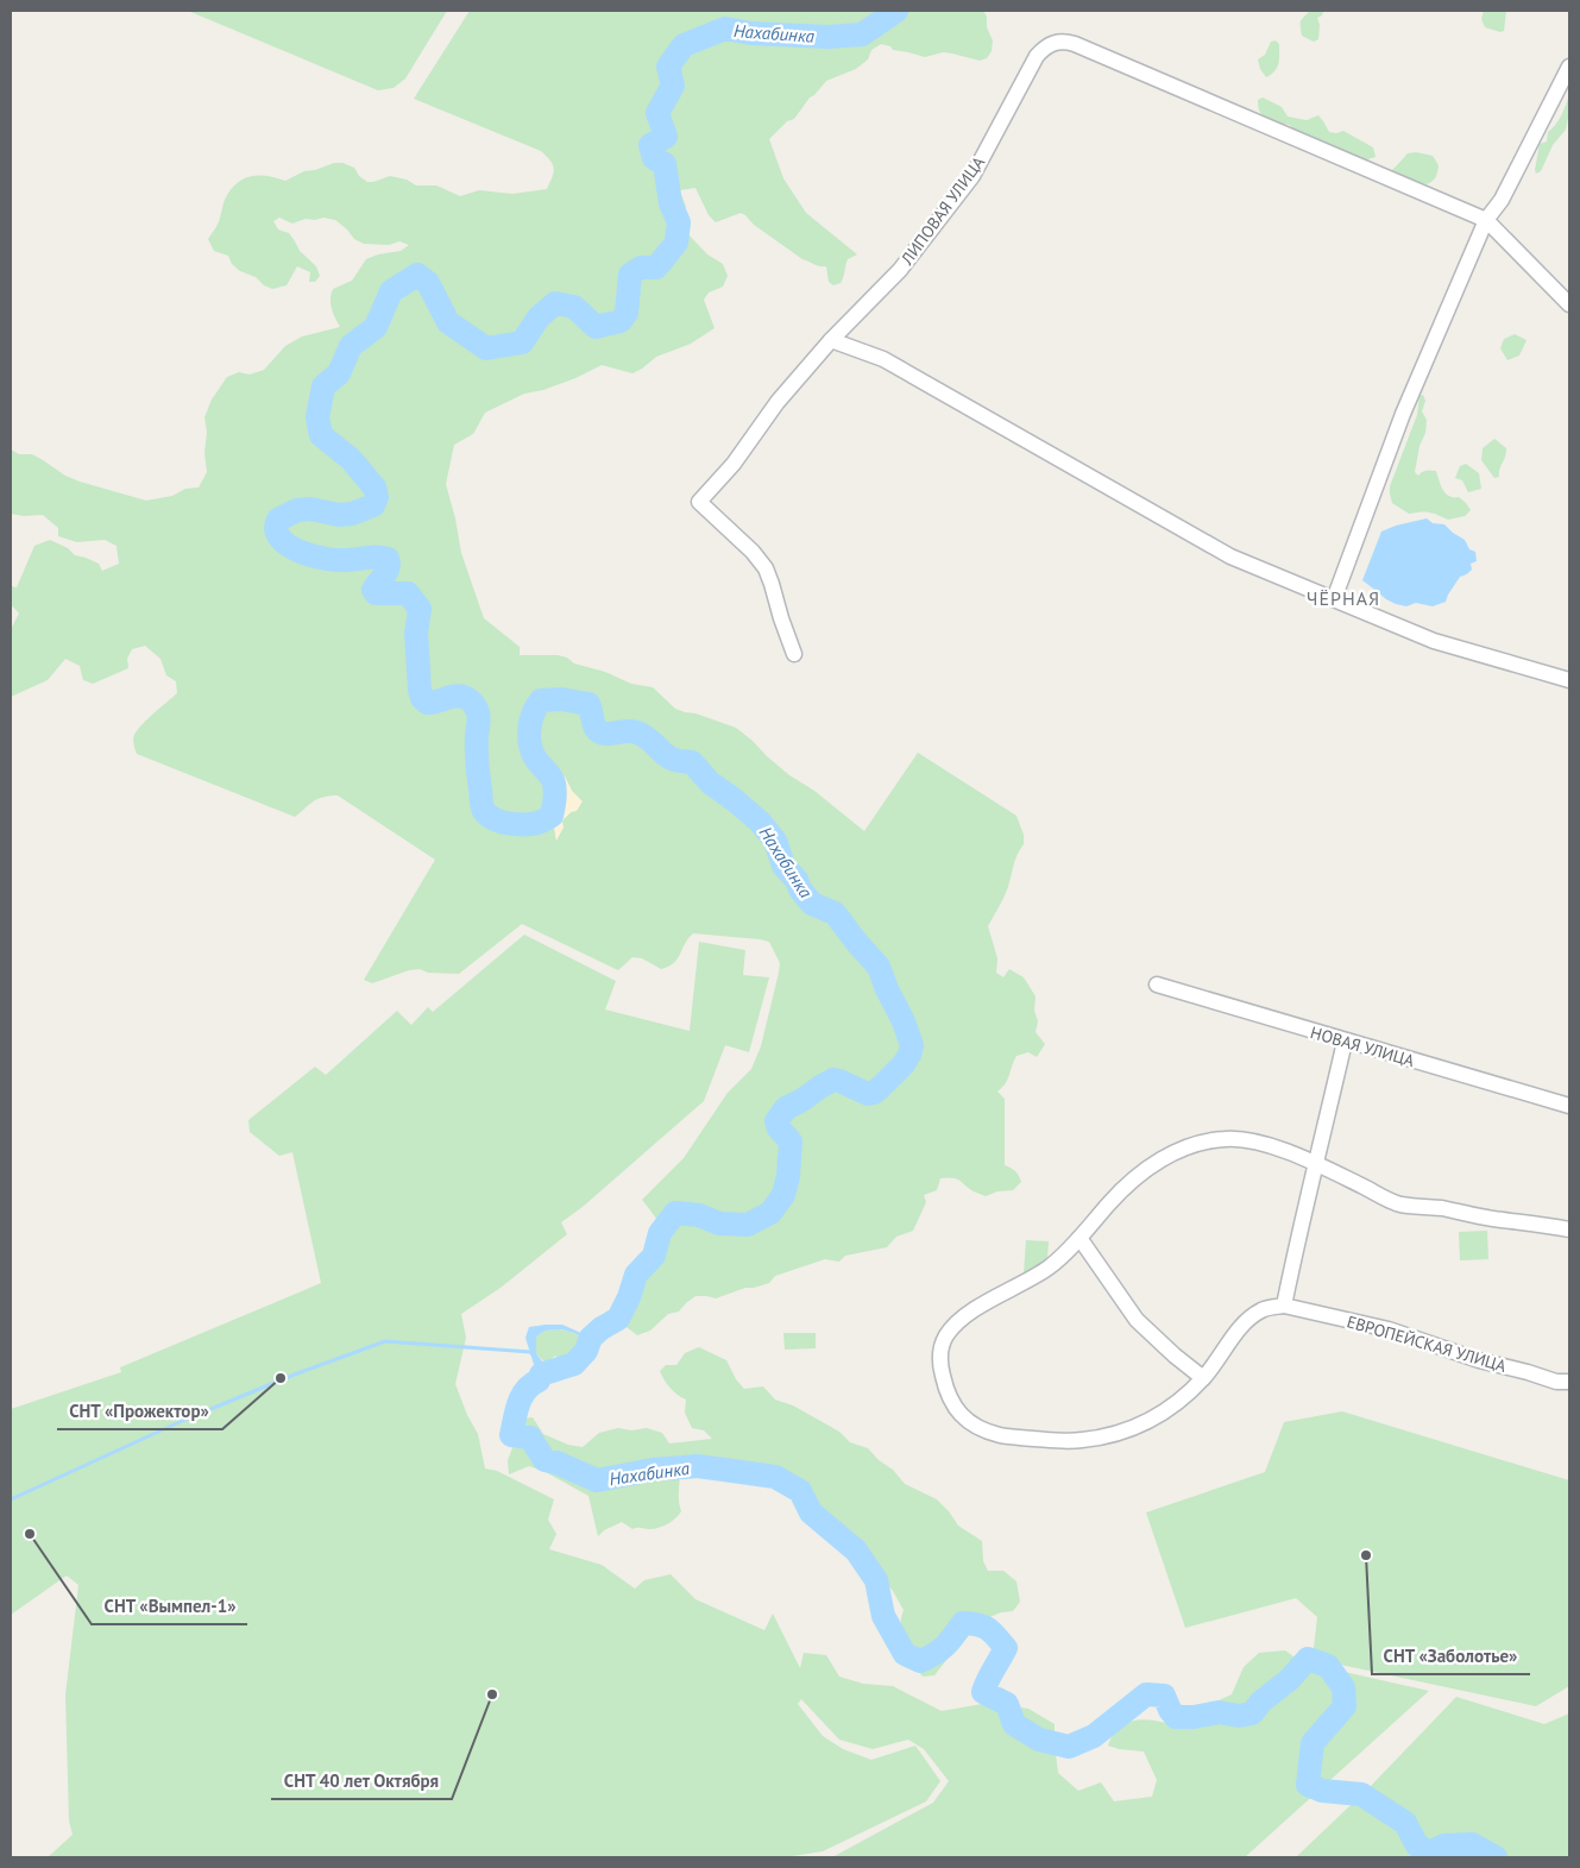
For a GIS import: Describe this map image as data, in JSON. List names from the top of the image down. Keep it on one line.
{"streets":{"street":["ЛИПОВАЯ УЛИЦА","НОВАЯ УЛИЦА","ЕВРОПЕЙСКАЯ УЛИЦА"]},"districts":["ЧЁРНАЯ"],"water":["Нахабинка"],"places":["СНТ «Прожектор»","СНТ «Вымпел-1»","СНТ «Заболотье»","СНТ 40 лет Октября"]}
